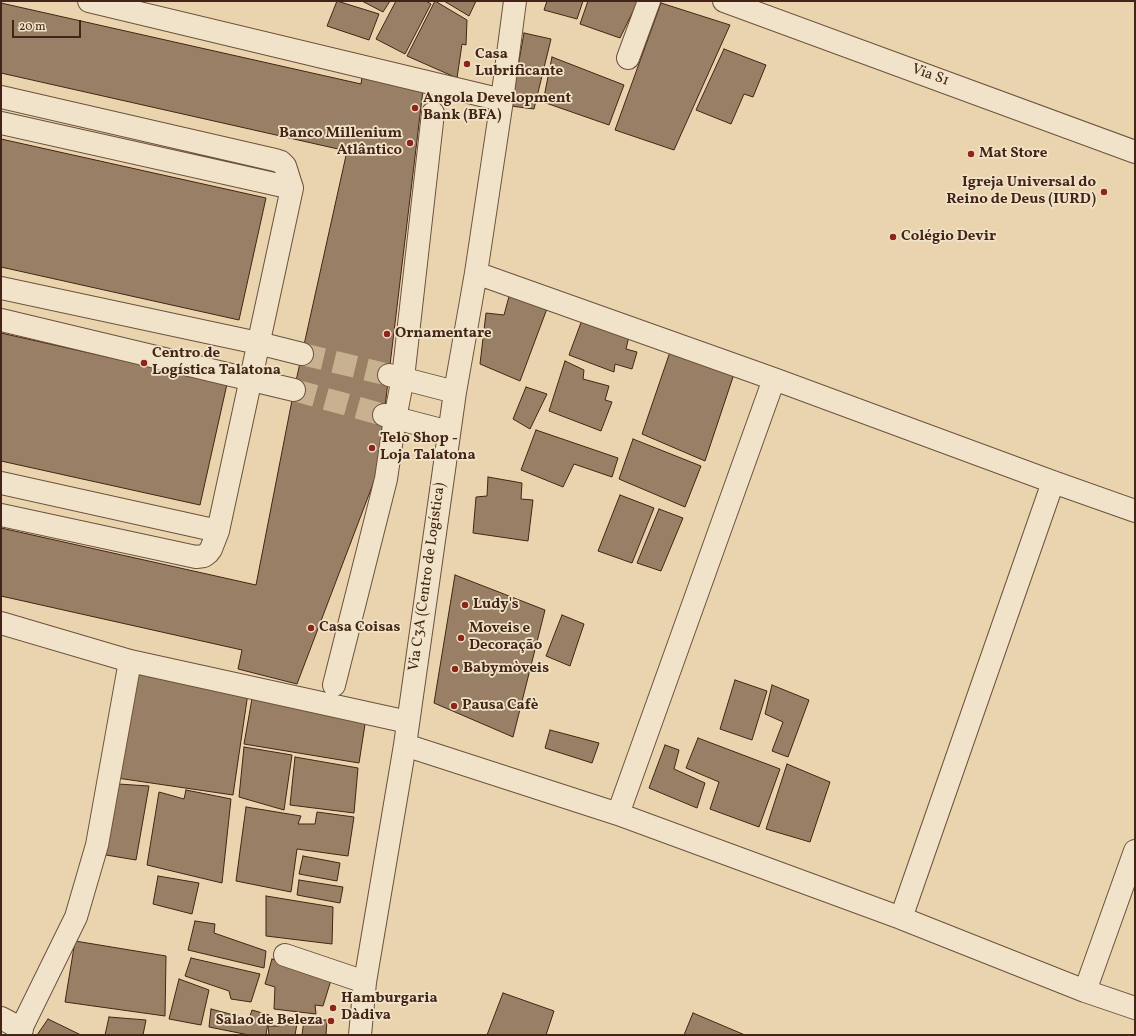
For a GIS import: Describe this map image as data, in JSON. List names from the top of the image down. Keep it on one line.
{"streets":{"street":["Via S1","Via C3A (Centro de Logística)"]},"places":["Casa Lubrificante","Angola Development Bank (BFA)","Banco Millenium Atlântico","Mat Store","Igreja Universal do Reino de Deus (IURD)","Colégio Devir","Ornamentare","Centro de Logística Talatona","Telo Shop - Loja Talatona","Ludy's","Casa Coisas","Moveis e Decoração","Babymòveis","Pausa Cafè","Hamburgaria Dàdiva","Salao de Beleza"],"scale_bar":"20 m"}
